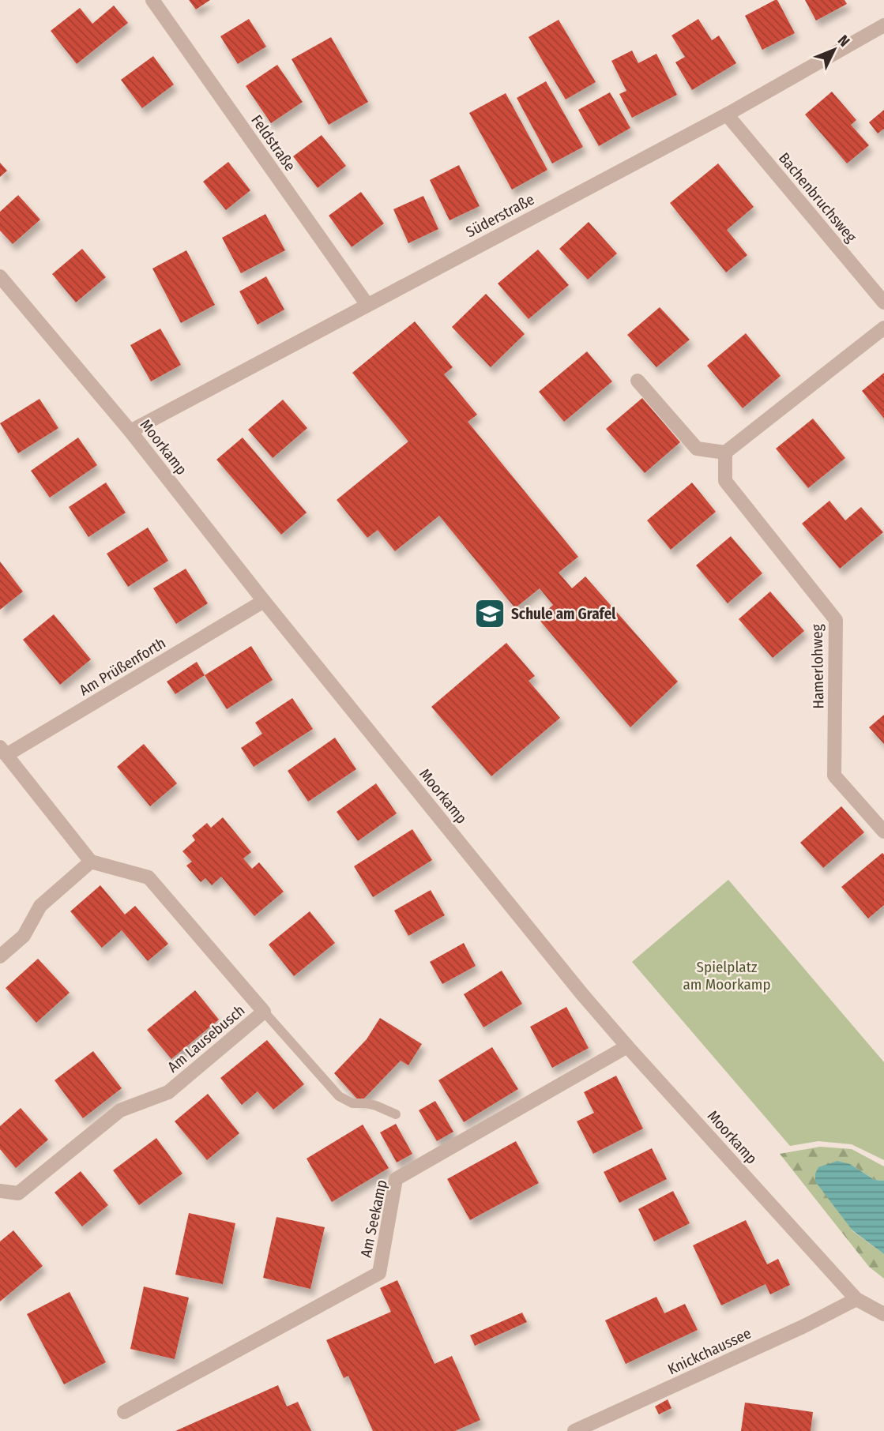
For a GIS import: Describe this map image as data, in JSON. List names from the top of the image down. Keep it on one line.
{"streets":{"street":["Feldstraße","Bachenbruchsweg","Süderstraße","Moorkamp","Am Prüßenforth","Hamerlohweg","Am Lausebusch","Am Seekamp","Knickchaussee"]},"crossings":[["Feldstraße","Süderstraße"],["Bachenbruchsweg","Süderstraße"],["Süderstraße","Moorkamp"],["Moorkamp","Am Prüßenforth"],["Moorkamp","Am Seekamp"],["Moorkamp","Knickchaussee"]],"parks":["Spielplatz am Moorkamp"],"places":{"school or university":["Schule am Grafel"]},"north":"top right"}
